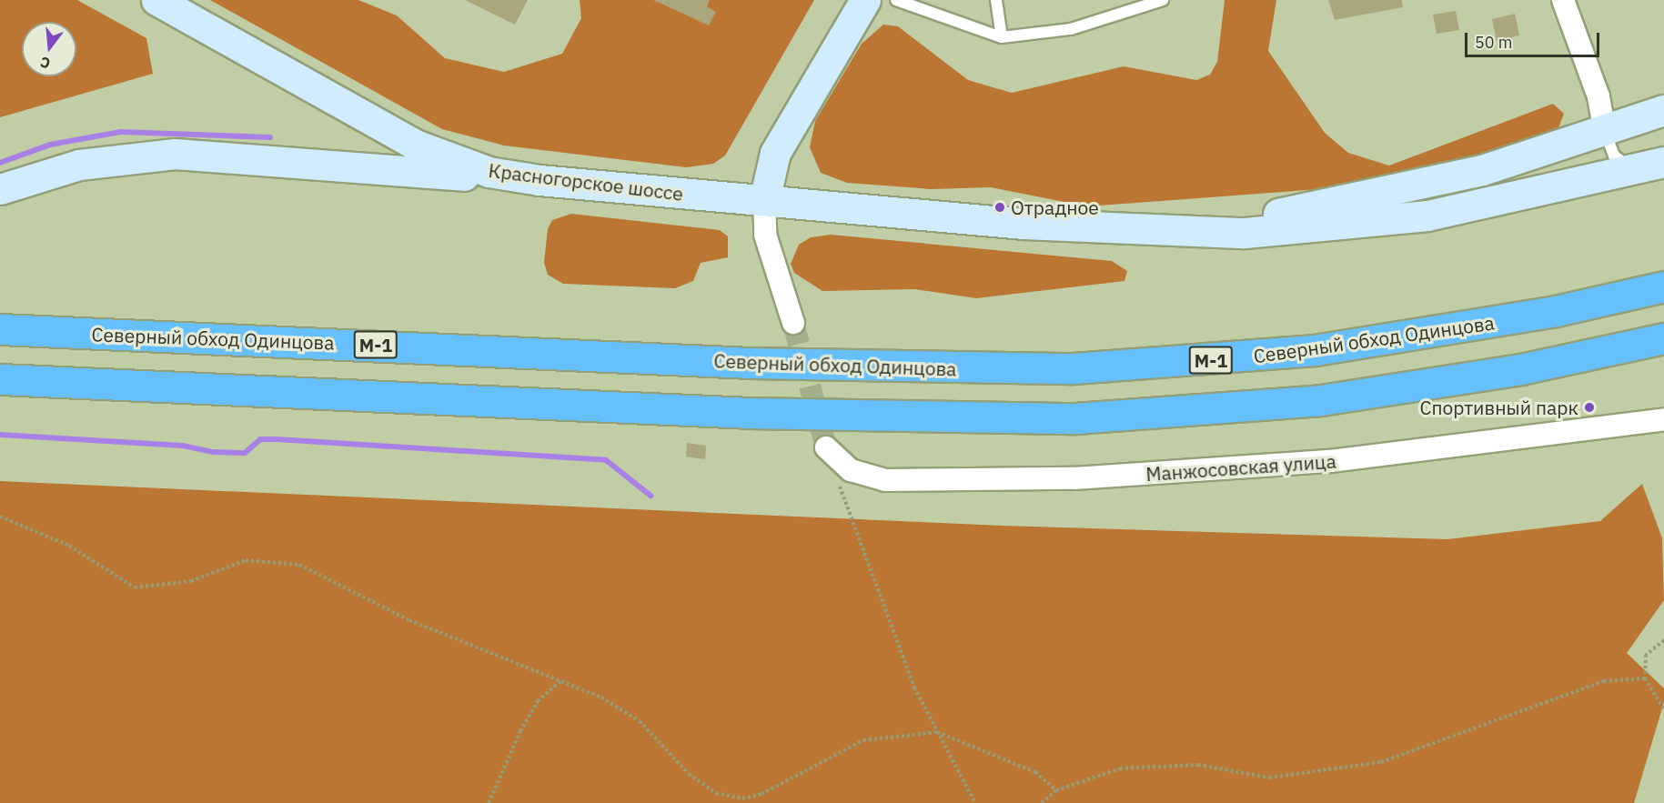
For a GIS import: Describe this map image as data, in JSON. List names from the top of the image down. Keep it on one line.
{"streets":{"highway":["Северный обход Одинцова","М-1"],"main road":["Красногорское шоссе"],"street":["Манжосовская улица"]},"places":["Отрадное","Спортивный парк"],"scale_bar":"50 m","north":"bottom"}
